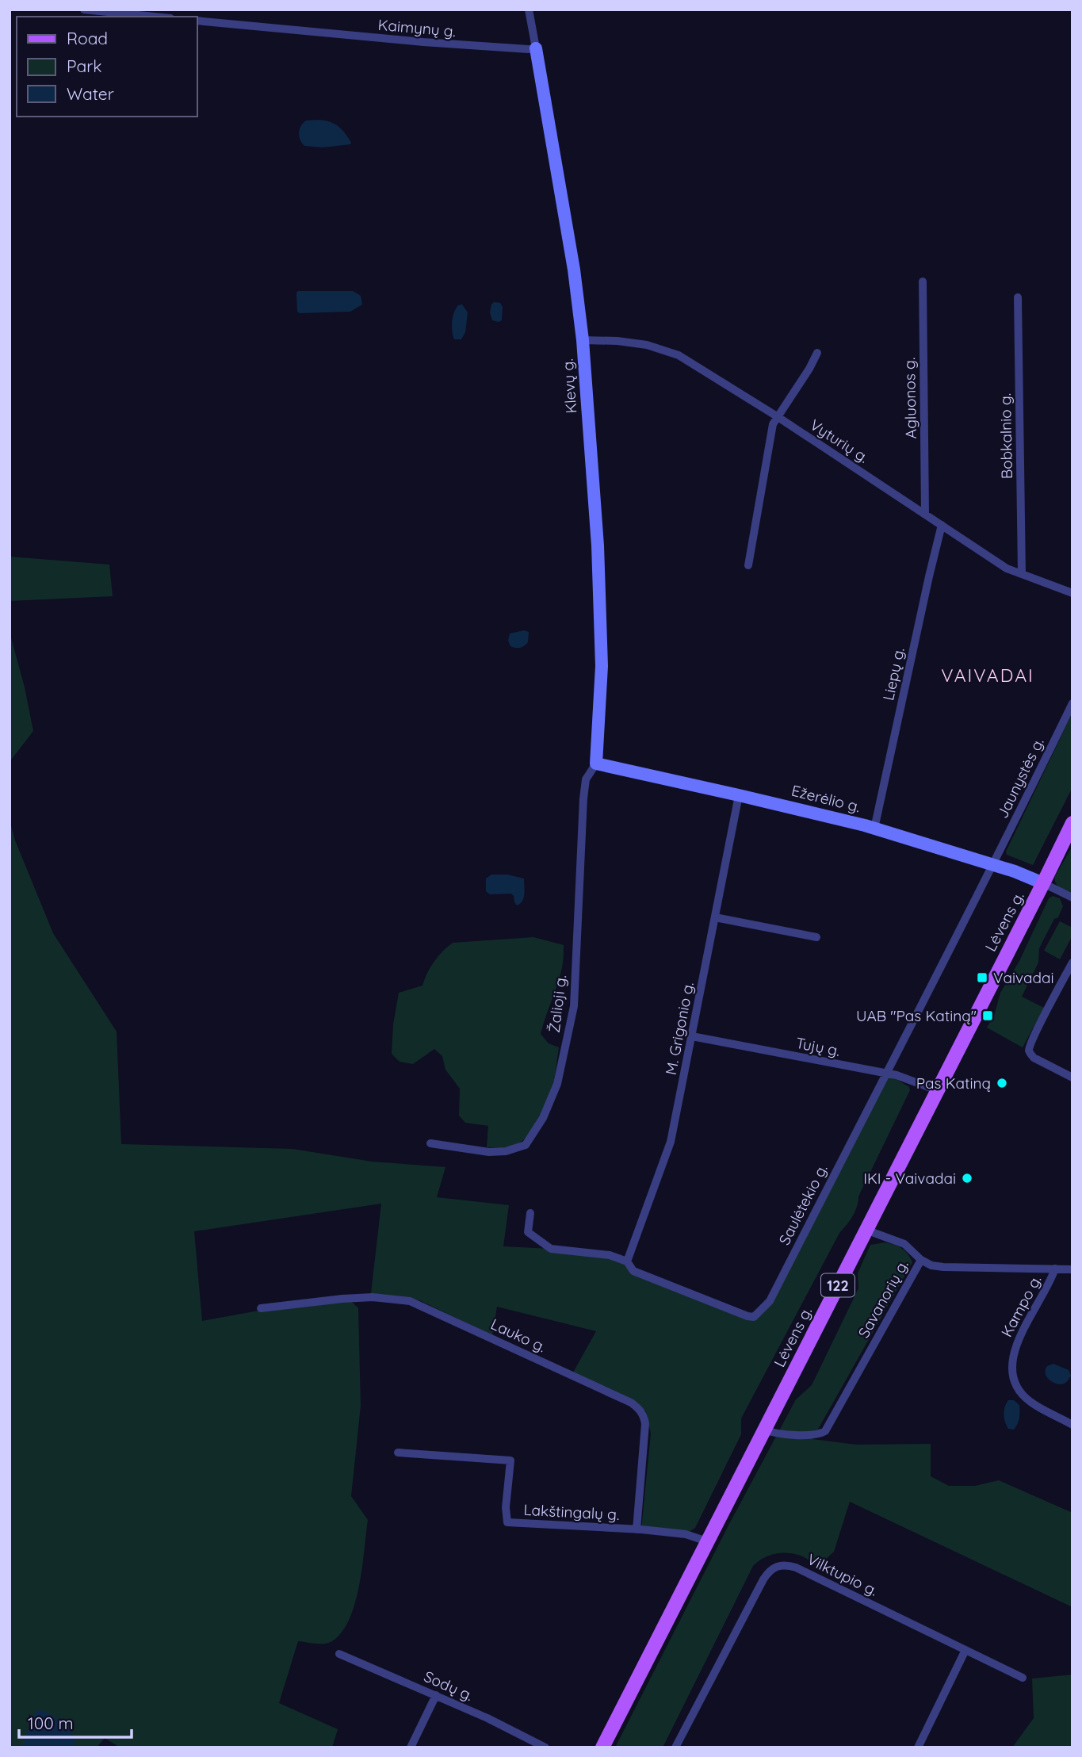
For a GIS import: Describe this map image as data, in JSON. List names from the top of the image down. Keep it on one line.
{"streets":{"main road":["Klevų g.","Ežerėlio g.","Lėvens g.","122"],"street":["Kaimynų g.","Agluonos g.","Bobkalnio g.","Vyturių g.","Liepų g.","Jaunystės g.","Žalioji g.","M. Grigonio g.","Tujų g.","Saulėtekio g.","Savanorių g.","Kampo g.","Lauko g.","Lakštingalų g.","Vilktupio g.","Sodų g."]},"crossings":[["Kaimynų g.","Klevų g."],["Klevų g.","Vyturių g."],["Klevų g.","Ežerėlio g."],["Klevų g.","Žalioji g."],["Agluonos g.","Vyturių g."],["Bobkalnio g.","Vyturių g."],["Vyturių g.","Liepų g."],["Liepų g.","Ežerėlio g."],["Jaunystės g.","Ežerėlio g."],["Jaunystės g.","Saulėtekio g."],["Ežerėlio g.","Lėvens g."],["Ežerėlio g.","Žalioji g."],["Ežerėlio g.","M. Grigonio g."],["Ežerėlio g.","Saulėtekio g."],["Lėvens g.","Tujų g."],["Lėvens g.","Savanorių g."],["Lėvens g.","Lakštingalų g."],["M. Grigonio g.","Tujų g."],["M. Grigonio g.","Saulėtekio g."],["Tujų g.","Saulėtekio g."],["Savanorių g.","Kampo g."],["Lauko g.","Lakštingalų g."]],"districts":["VAIVADAI"],"places":{"transit":["Vaivadai","UAB \"Pas Katiną\""],"other":["Pas Katiną","IKI - Vaivadai"]},"legend":["Road","Park","Water"],"scale_bar":"100 m"}
